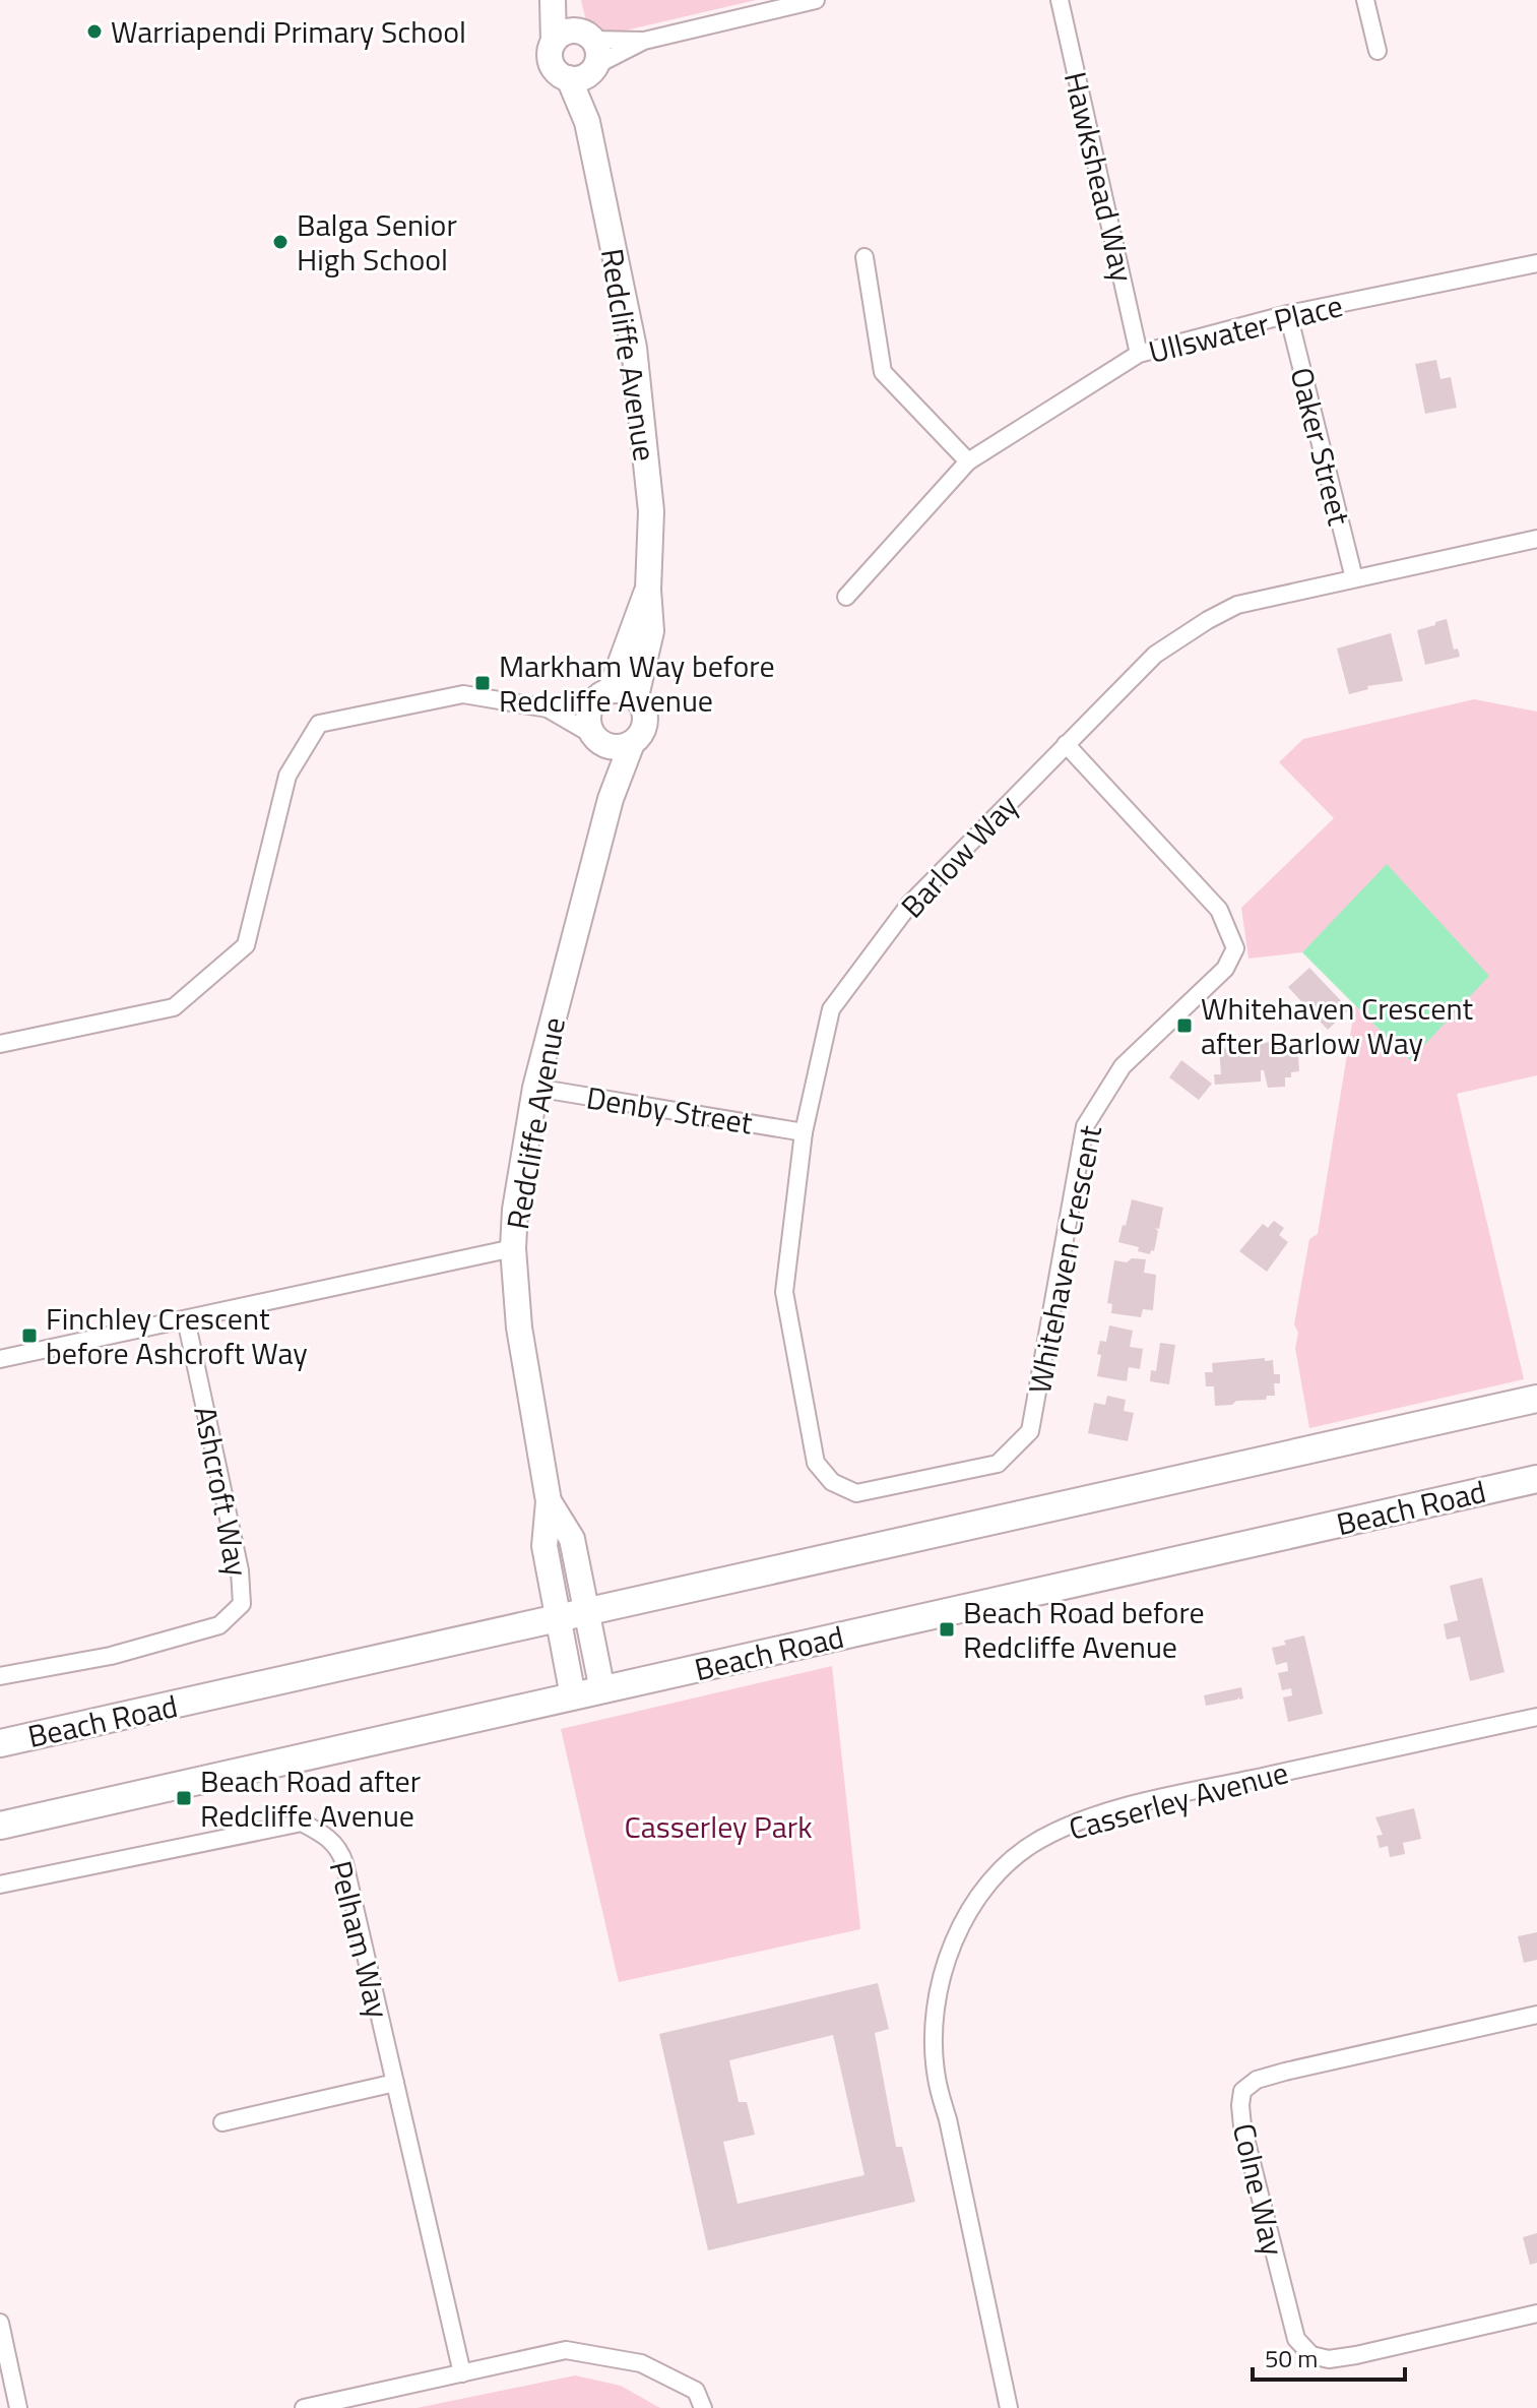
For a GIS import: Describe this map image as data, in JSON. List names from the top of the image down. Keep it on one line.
{"streets":{"main road":["Beach Road"],"street":["Hawkshead Way","Ullswater Place","Redcliffe Avenue","Oaker Street","Barlow Way","Denby Street","Whitehaven Crescent","Ashcroft Way","Casserley Avenue","Pelham Way","Colne Way"]},"crossings":[["Hawkshead Way","Ullswater Place"],["Ullswater Place","Oaker Street"],["Redcliffe Avenue","Denby Street"],["Redcliffe Avenue","Beach Road"],["Oaker Street","Barlow Way"],["Barlow Way","Denby Street"],["Barlow Way","Whitehaven Crescent"]],"parks":["Casserley Park"],"places":{"other":["Warriapendi Primary School","Balga Senior High School"],"transit":["Markham Way before Redcliffe Avenue","Whitehaven Crescent after Barlow Way","Finchley Crescent before Ashcroft Way","Beach Road before Redcliffe Avenue","Beach Road after Redcliffe Avenue"]},"scale_bar":"50 m"}
